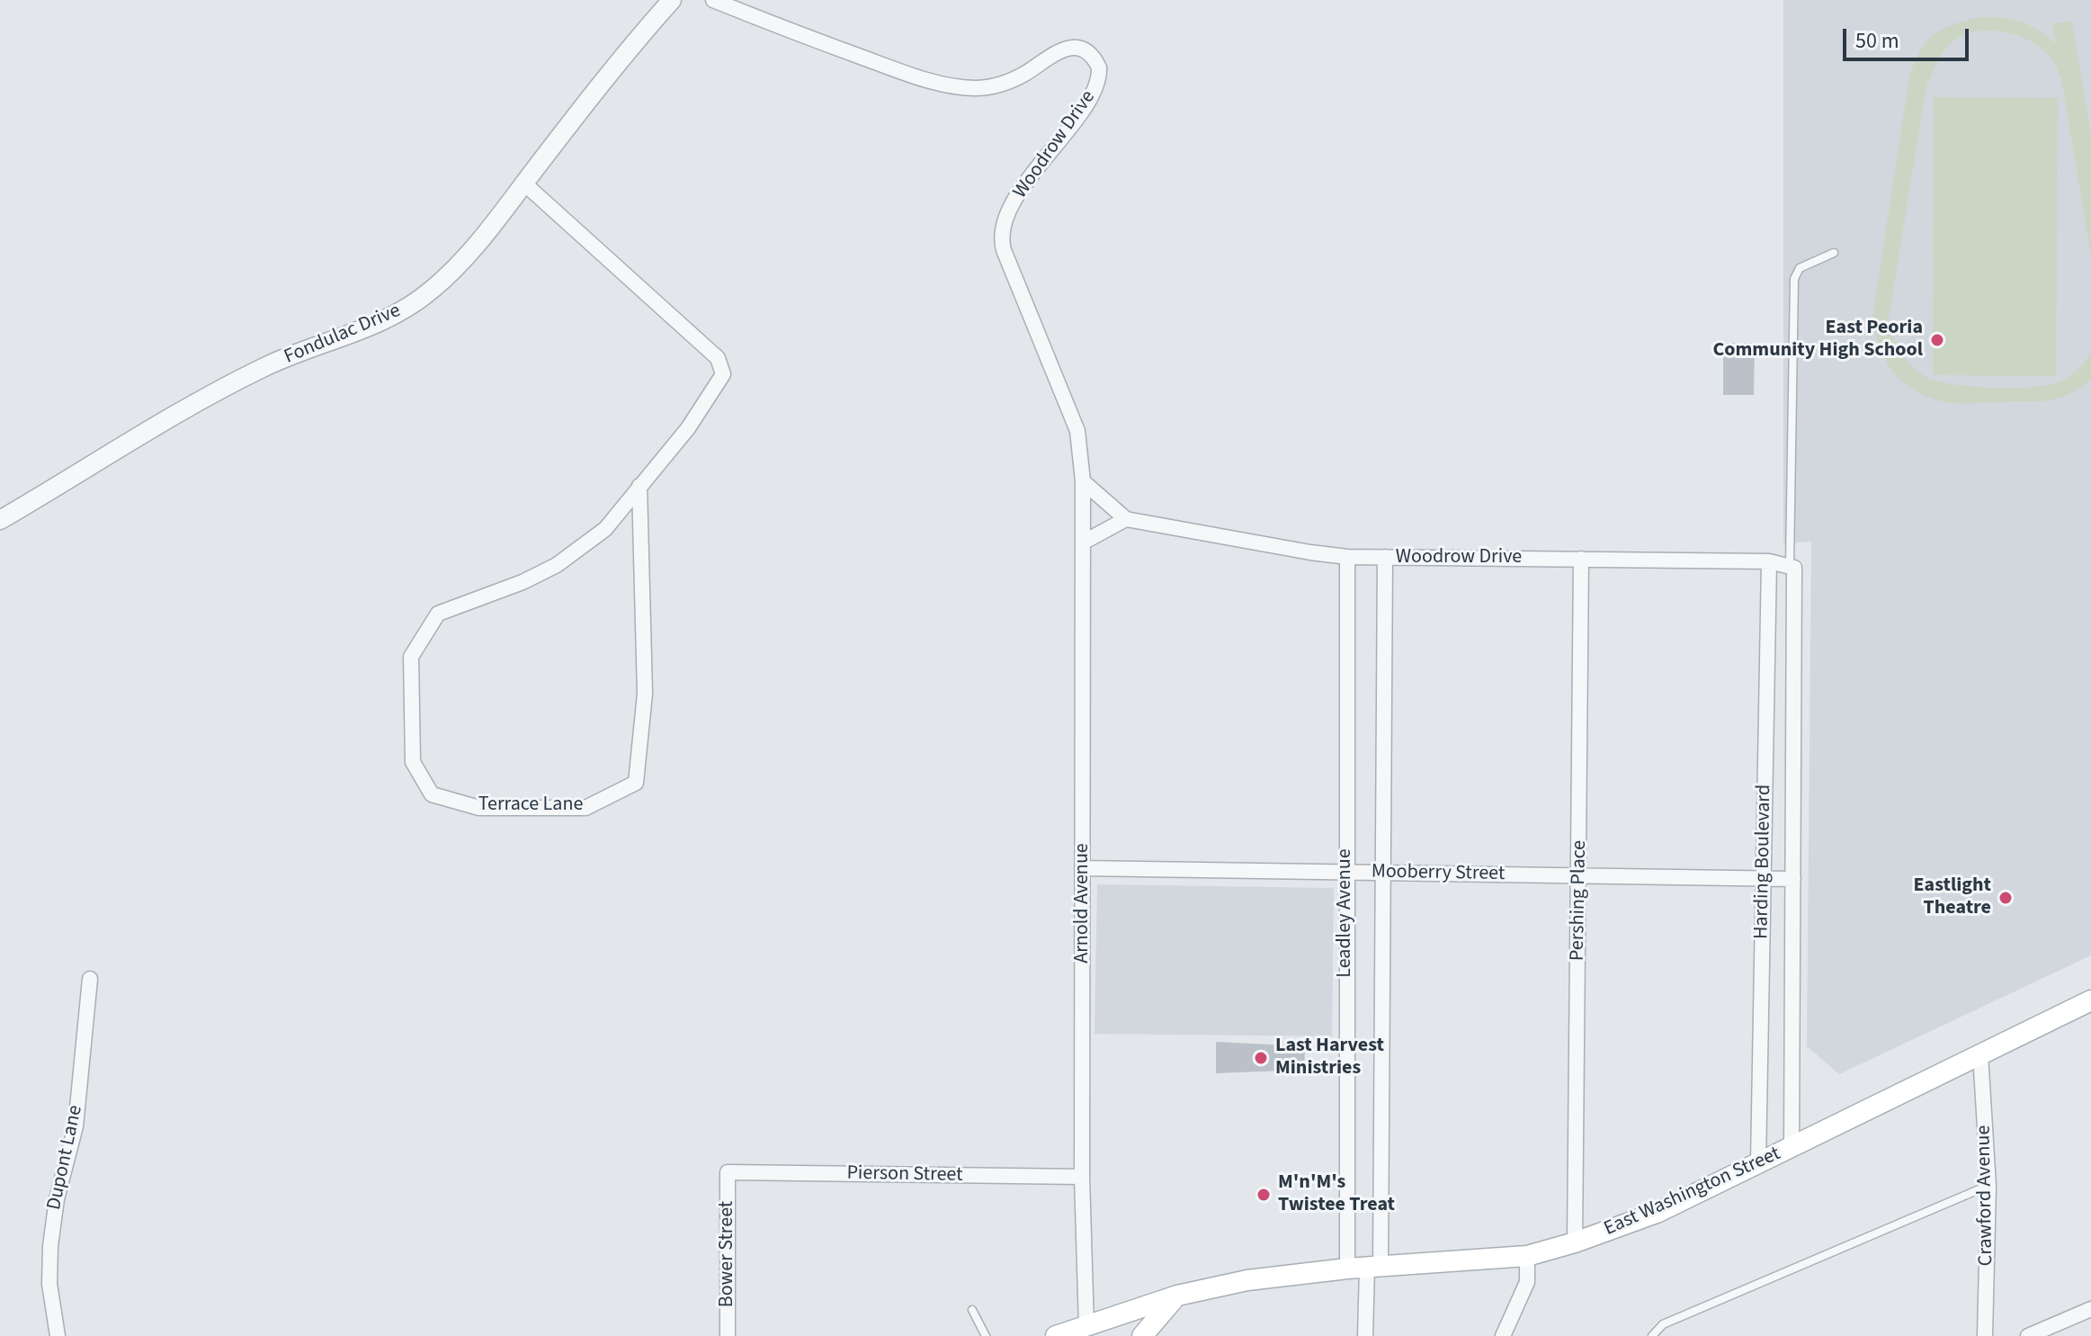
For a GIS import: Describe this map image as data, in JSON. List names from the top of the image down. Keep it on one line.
{"streets":{"main road":["East Washington Street"],"street":["Woodrow Drive","Fondulac Drive","Terrace Lane","Harding Boulevard","Mooberry Street","Pershing Place","Arnold Avenue","Leadley Avenue","Dupont Lane","Pierson Street","Crawford Avenue","Bower Street"]},"crossings":[["Woodrow Drive","Harding Boulevard"],["Woodrow Drive","Pershing Place"],["Woodrow Drive","Arnold Avenue"],["Woodrow Drive","Leadley Avenue"],["Fondulac Drive","Terrace Lane"],["Harding Boulevard","Mooberry Street"],["Harding Boulevard","East Washington Street"],["Mooberry Street","Pershing Place"],["Mooberry Street","Arnold Avenue"],["Mooberry Street","Leadley Avenue"],["Pershing Place","East Washington Street"],["Arnold Avenue","Pierson Street"],["Arnold Avenue","East Washington Street"],["Leadley Avenue","East Washington Street"],["Pierson Street","Bower Street"],["East Washington Street","Crawford Avenue"]],"places":["East Peoria Community High School","Eastlight Theatre","Last Harvest Ministries","M'n'M's Twistee Treat"],"scale_bar":"50 m"}
